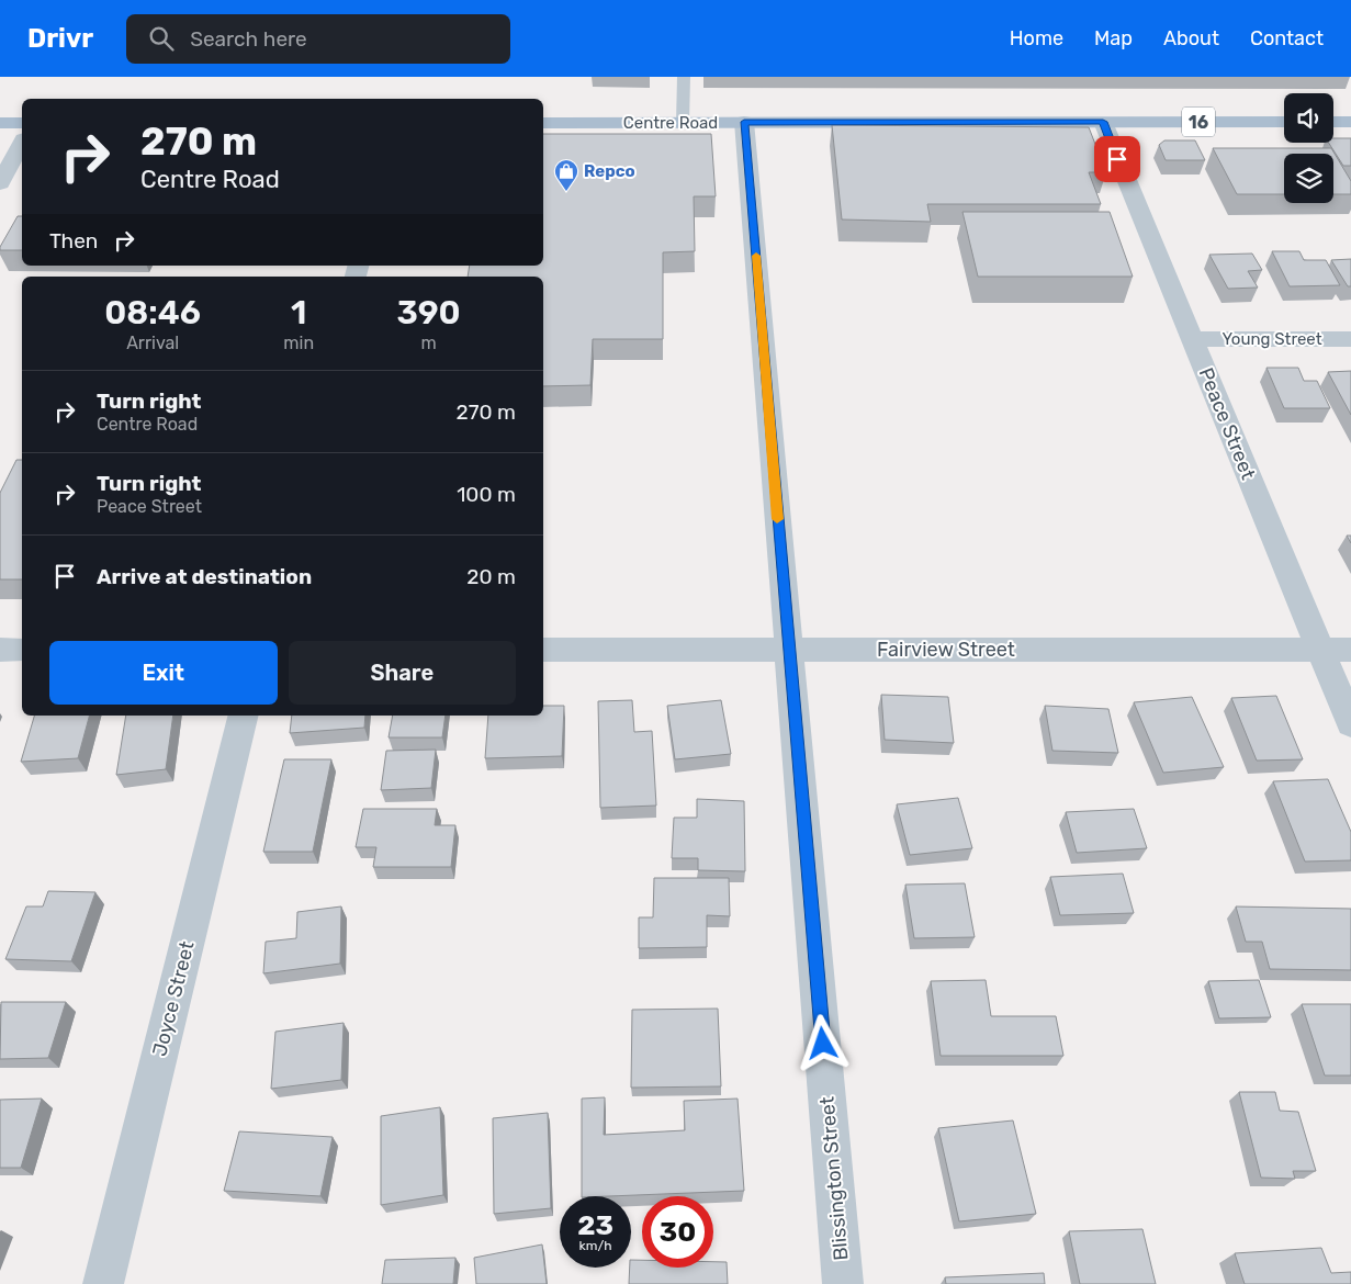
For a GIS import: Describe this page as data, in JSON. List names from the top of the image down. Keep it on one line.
{"streets":{"main road":["16","Centre Road"],"street":["Young Street","Peace Street","Fairview Street","Joyce Street","Blissington Street"]},"crossings":[["Centre Road","Peace Street"],["Centre Road","Blissington Street"],["Young Street","Peace Street"],["Peace Street","Fairview Street"],["Fairview Street","Blissington Street"]],"places":{"shop":["Repco"]},"page":{"header":"Drivr","search":"Search here","nav":["Home","Map","About","Contact"],"turn":["270 m","Centre Road"],"then":"Then","eta":["08:46","Arrival","1","min","390","m"],"list":[{"name":"Turn right","note":"Centre Road","value":"270 m"},{"name":"Turn right","note":"Peace Street","value":"100 m"},{"name":"Arrive at destination","value":"20 m"}],"buttons":["Exit","Share"],"speed":"23 km/h","limit":"30"}}
